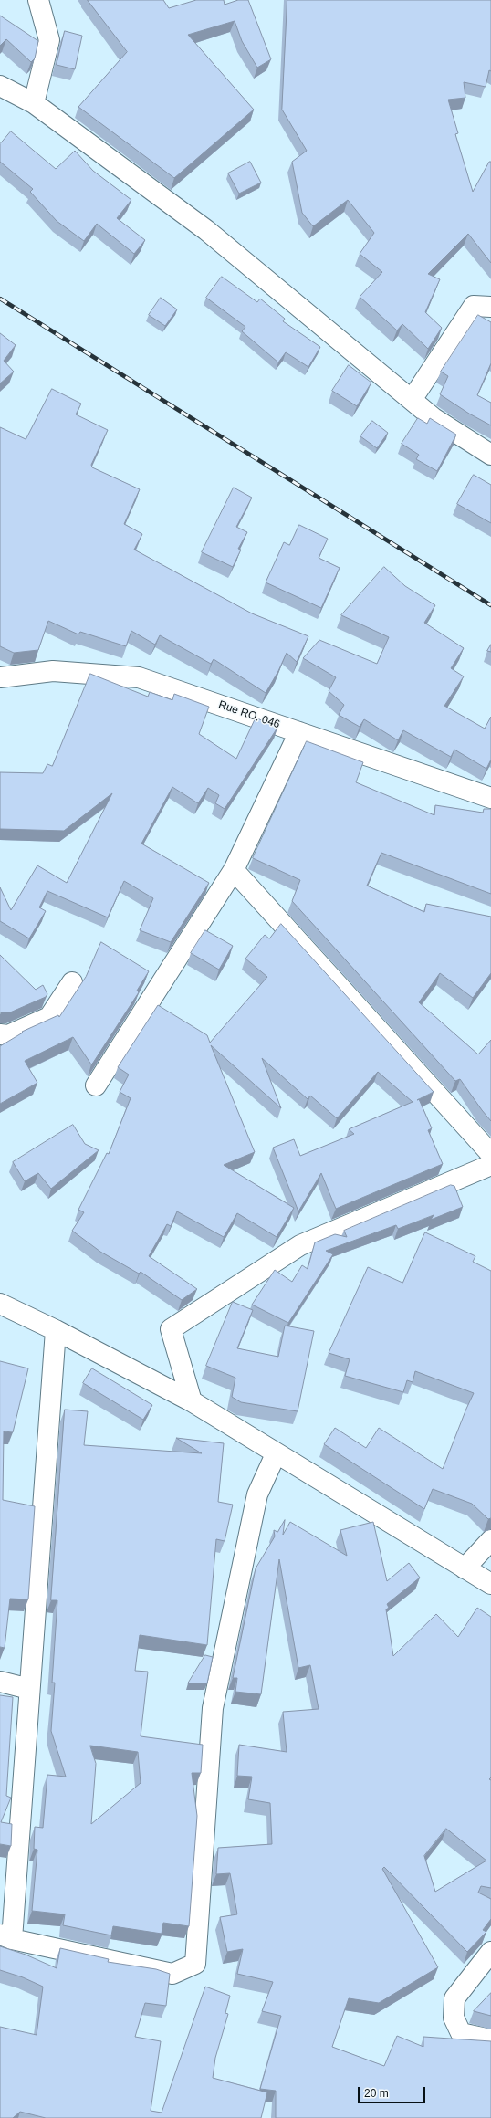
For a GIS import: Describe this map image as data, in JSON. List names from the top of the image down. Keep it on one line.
{"streets":{"street":["Rue RO. 046"]},"scale_bar":"20 m"}
